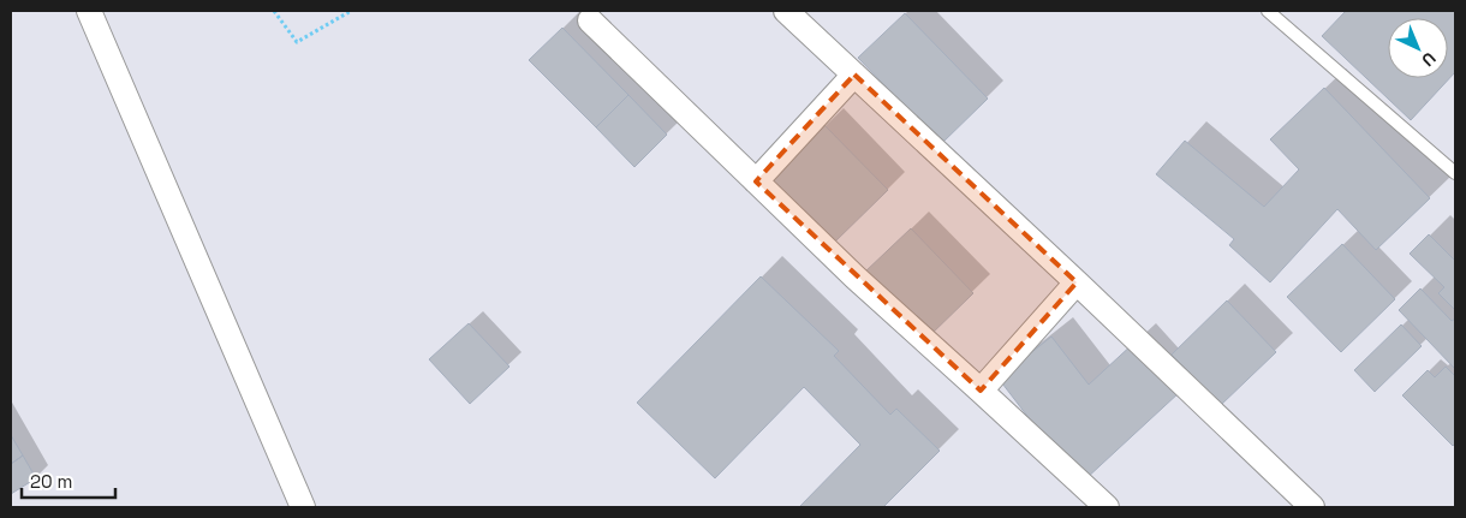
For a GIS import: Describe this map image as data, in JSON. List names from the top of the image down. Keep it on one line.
{"scale_bar":"20 m","north":"bottom right"}
